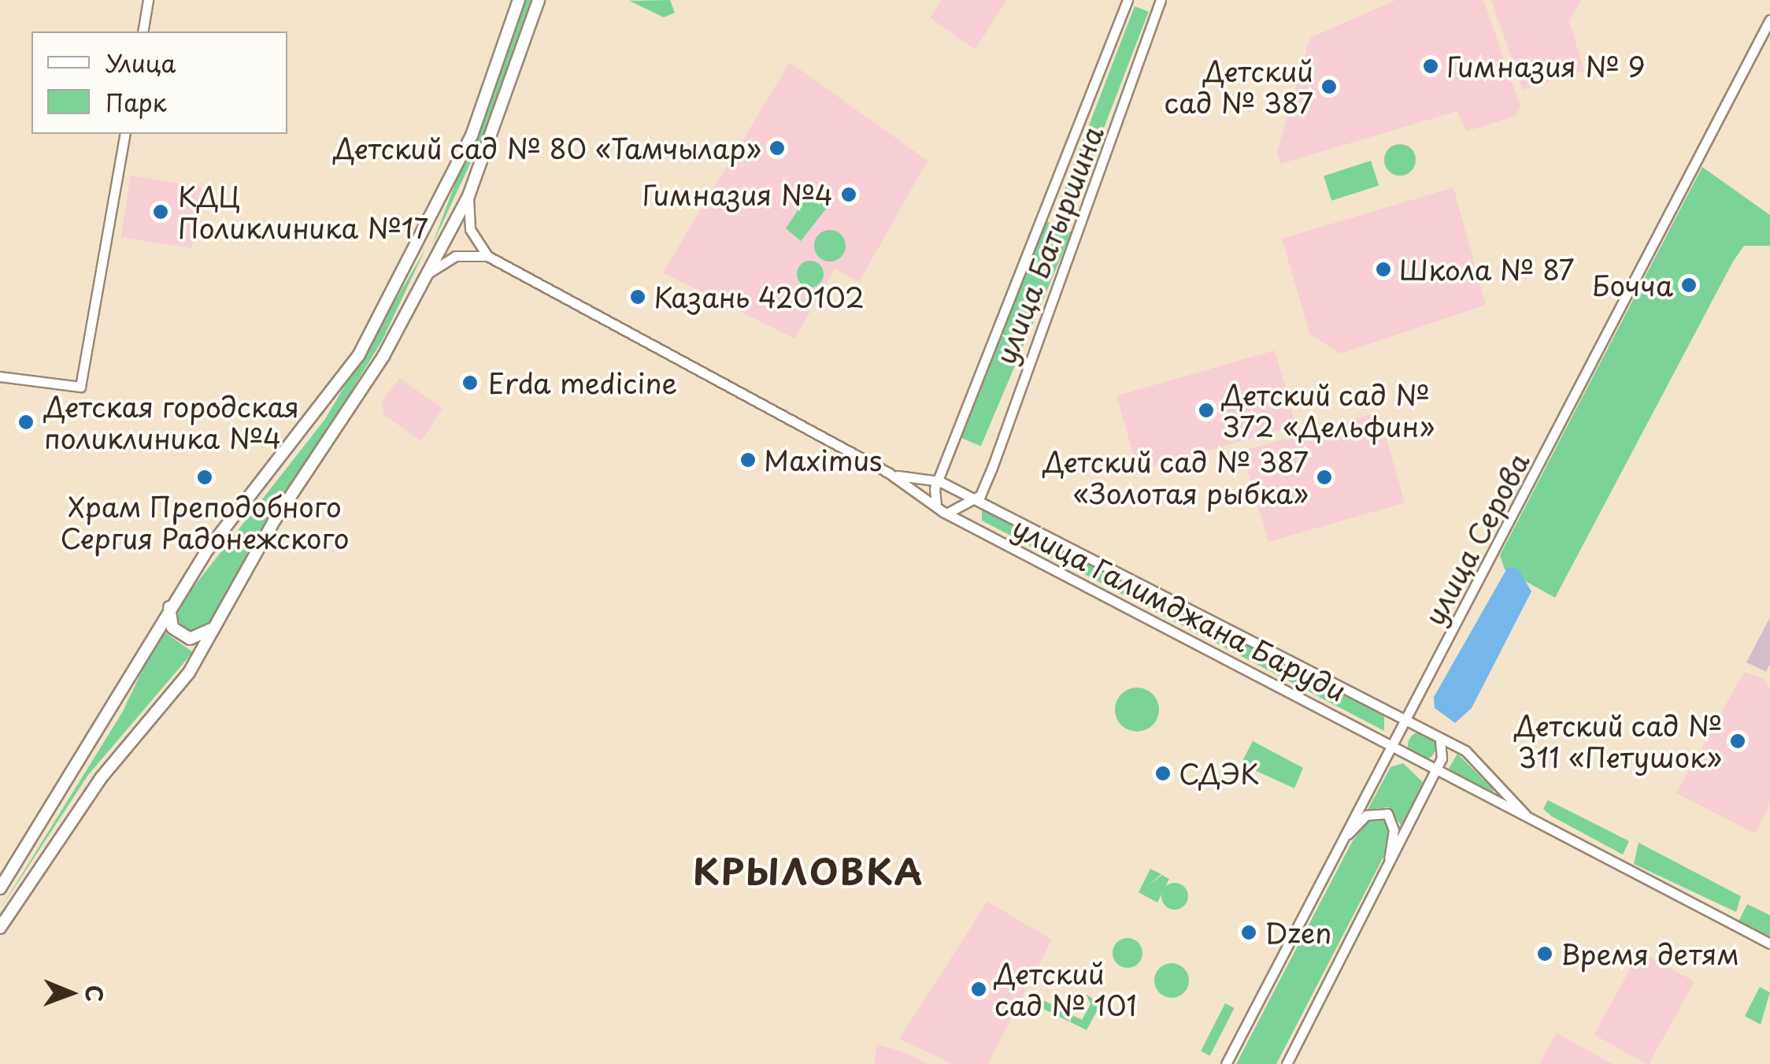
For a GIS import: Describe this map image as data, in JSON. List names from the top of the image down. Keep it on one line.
{"streets":{"street":["улица Батыршина","улица Серова","улица Галимджана Баруди"]},"crossings":[["улица Батыршина","улица Галимджана Баруди"],["улица Серова","улица Галимджана Баруди"]],"districts":["КРЫЛОВКА"],"places":["Гимназия № 9","Детский сад № 387","Детский сад № 80 «Тамчылар»","Гимназия №4","КДЦ Поликлиника №17","Школа № 87","Бочча","Казань 420102","Erda medicine","Детский сад № 372 «Дельфин»","Детская городская поликлиника №4","Maximus","Храм Преподобного Сергия Радонежского","Детский сад № 387 «Золотая рыбка»","Детский сад № 311 «Петушок»","СДЭК","Dzen","Время детям","Детский сад № 101"],"legend":["Улица","Парк"],"north":"right"}
